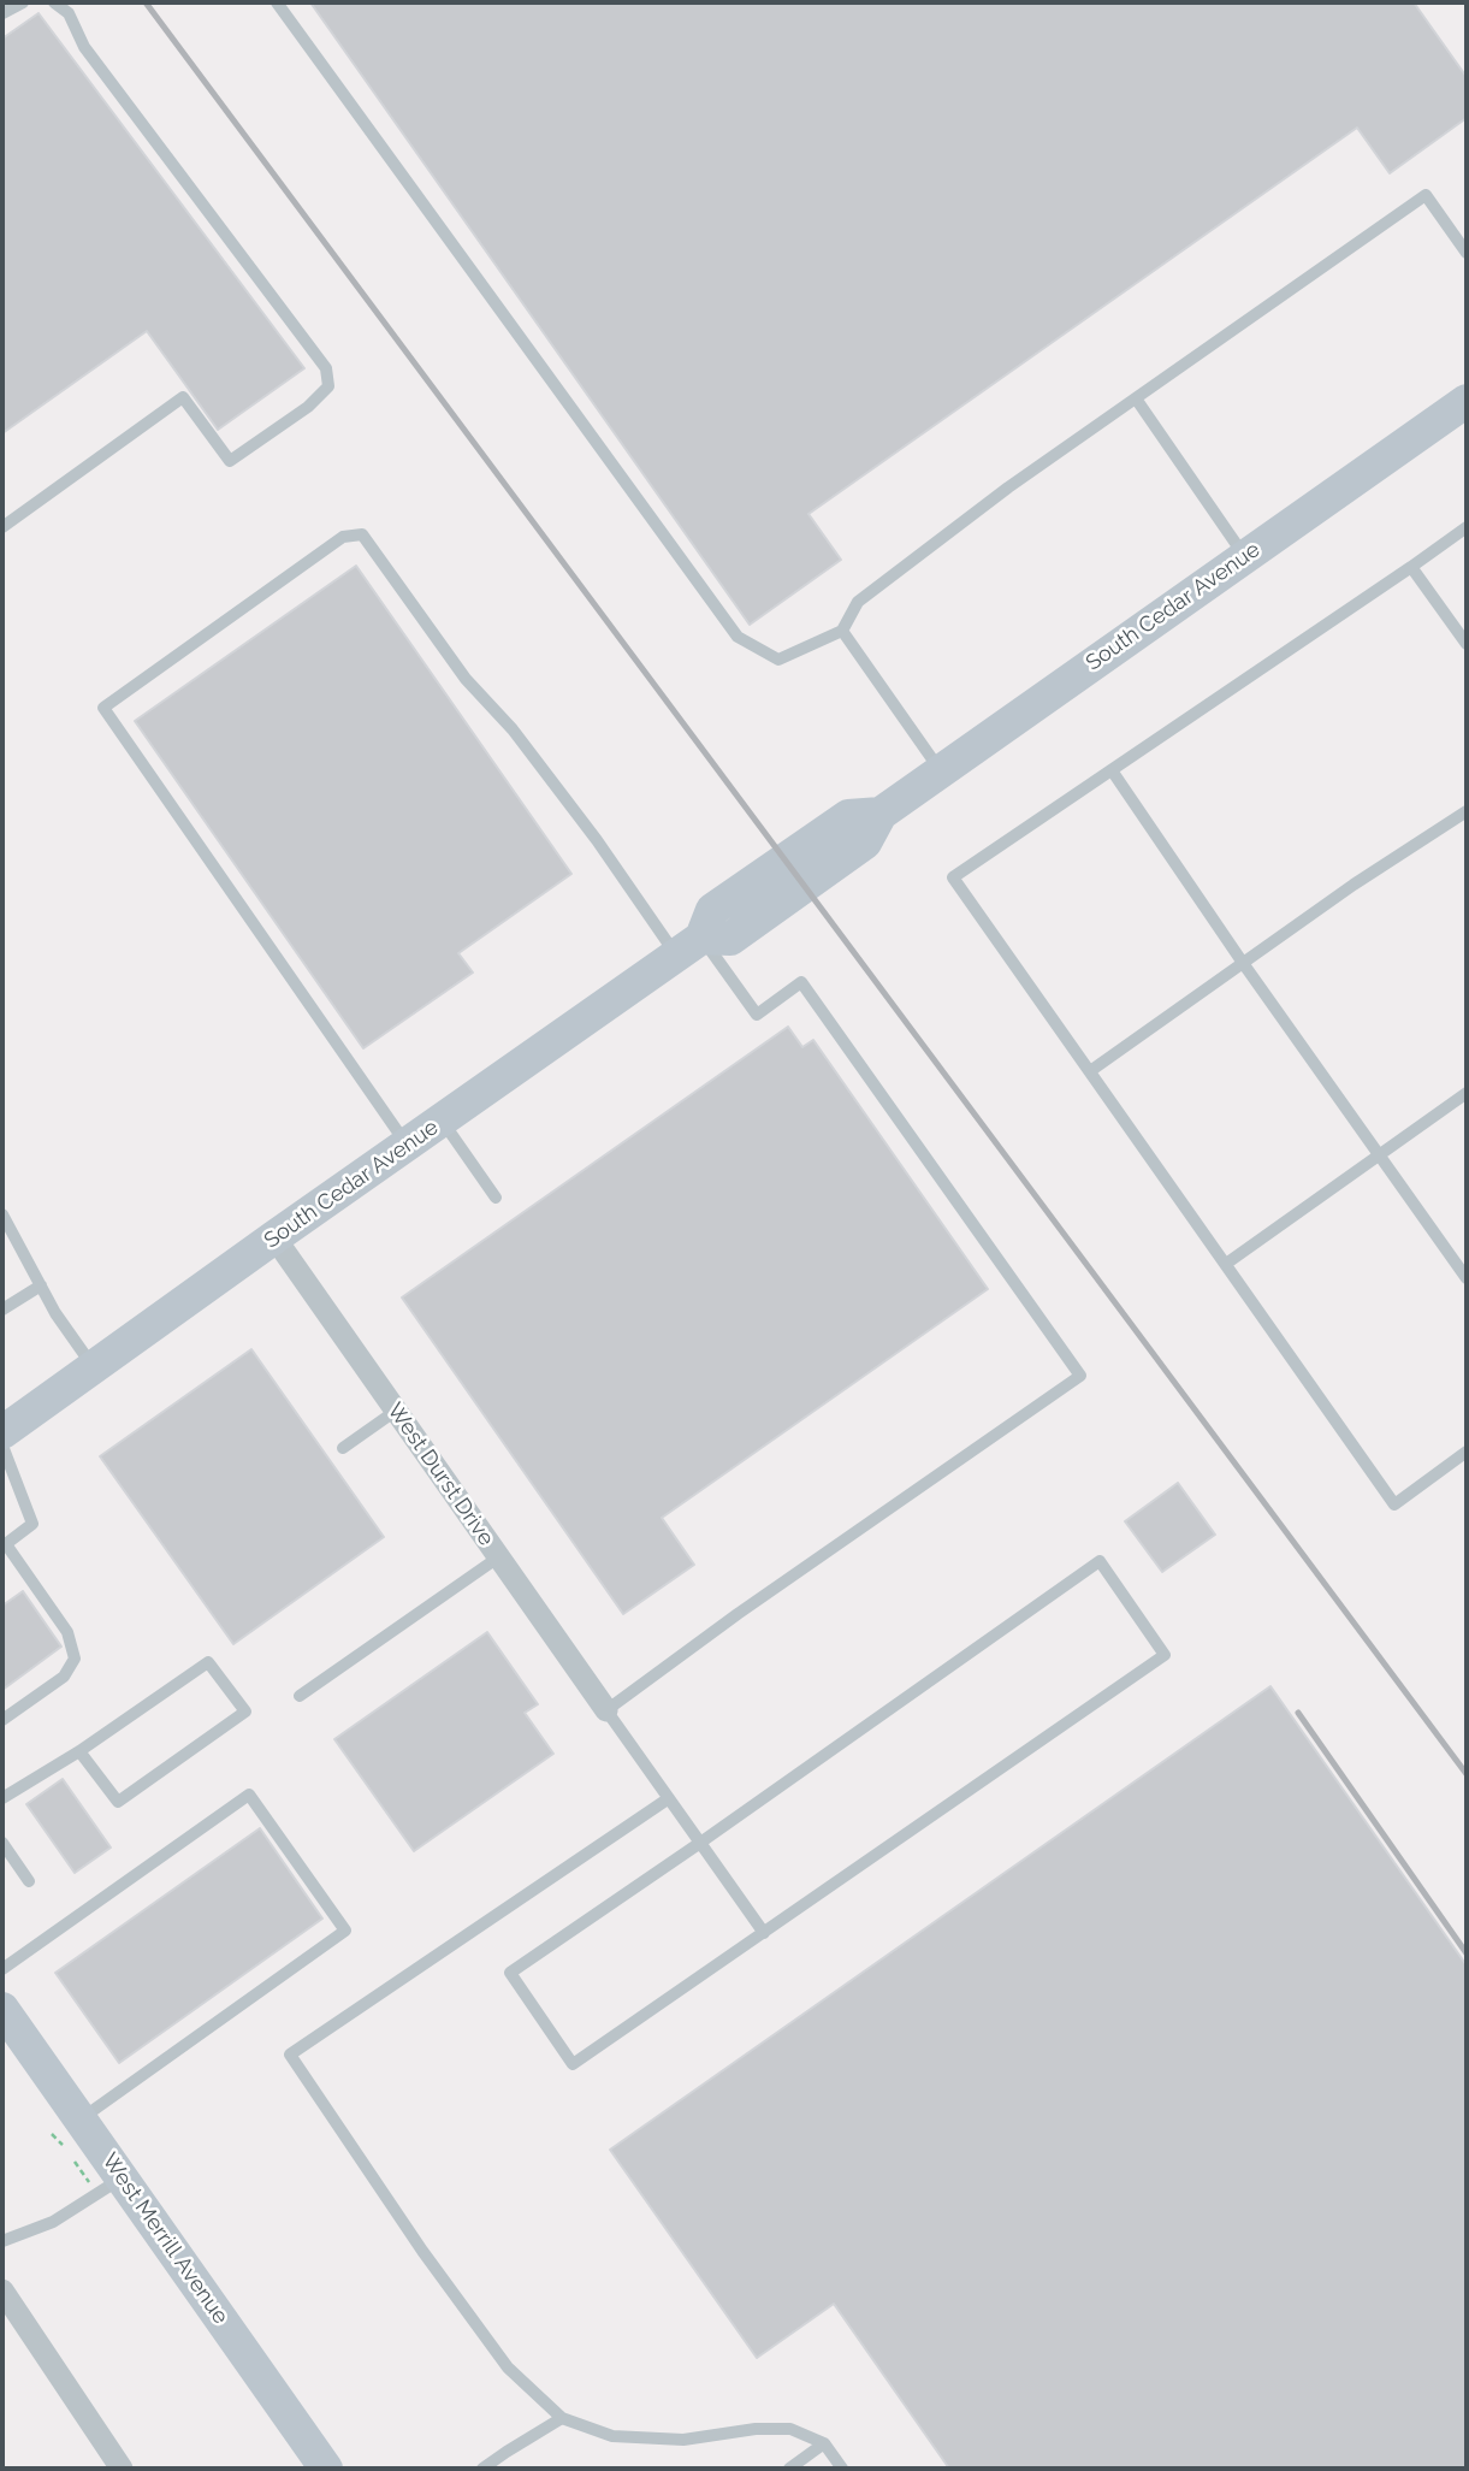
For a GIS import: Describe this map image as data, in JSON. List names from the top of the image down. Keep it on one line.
{"streets":{"main road":["South Cedar Avenue","West Merrill Avenue"],"street":["West Durst Drive"]},"crossings":[["South Cedar Avenue","West Durst Drive"]]}
